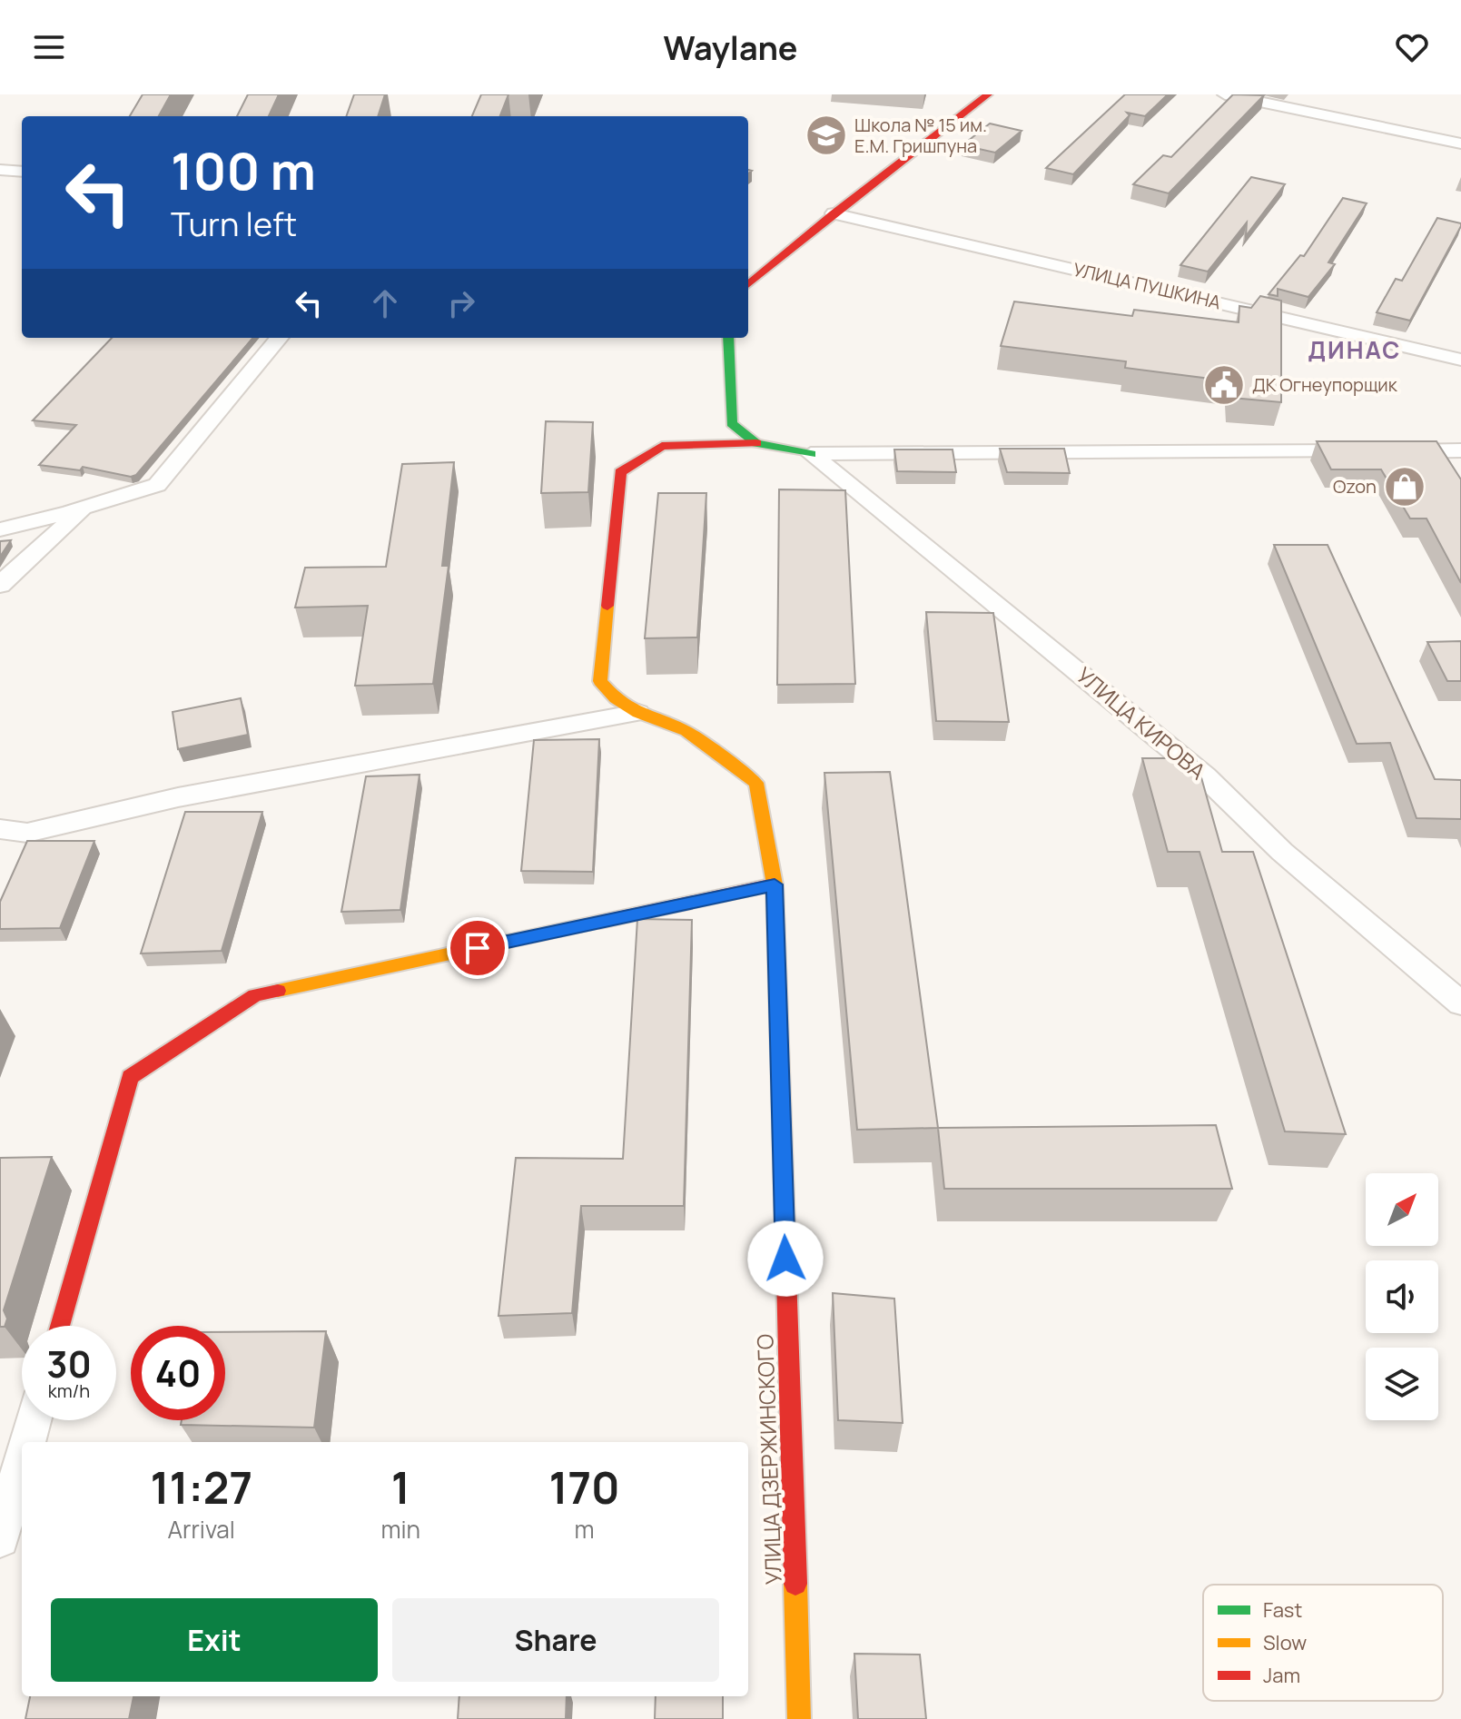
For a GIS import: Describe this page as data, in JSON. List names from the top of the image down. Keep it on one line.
{"streets":{"street":["УЛИЦА ПУШКИНА","УЛИЦА КИРОВА","УЛИЦА ДЗЕРЖИНСКОГО"]},"districts":["ДИНАС"],"places":{"school or university":["Школа № 15 им. Е.М. Гришпуна"],"public building":["ДК Огнеупорщик"],"shop":["Ozon"]},"legend":["Fast","Slow","Jam"],"north":"top right","page":{"header":"Waylane","turn":["100 m","Turn left"],"speed":"30 km/h","limit":"40","eta":["11:27","Arrival","1","min","170","m"],"buttons":["Exit","Share"]}}
